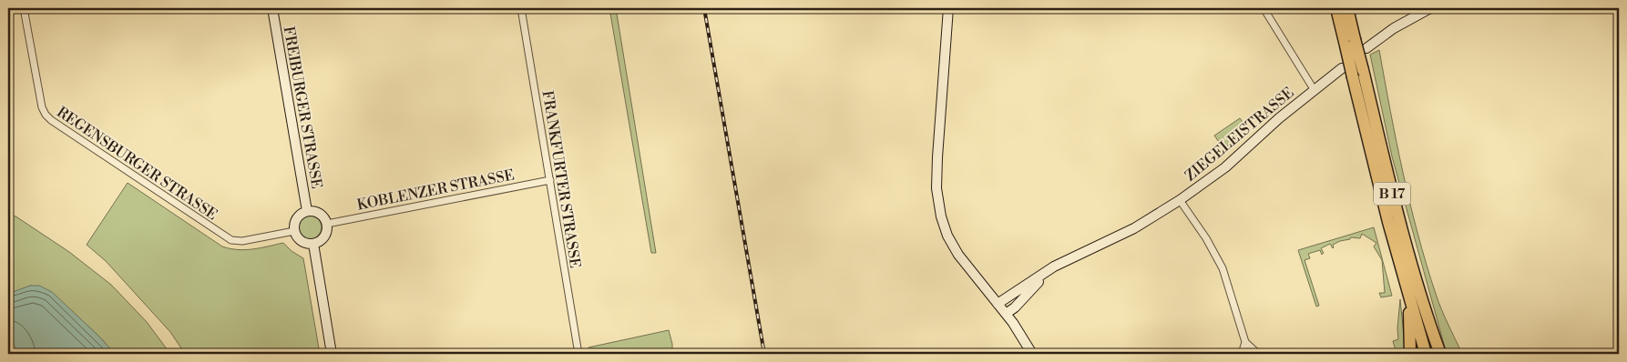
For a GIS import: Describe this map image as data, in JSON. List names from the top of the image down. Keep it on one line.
{"streets":{"highway":["B 17"],"street":["FREIBURGER STRASSE","ZIEGELEISTRASSE","REGENSBURGER STRASSE","FRANKFURTER STRASSE","KOBLENZER STRASSE"]},"crossings":[["FREIBURGER STRASSE","REGENSBURGER STRASSE"],["FREIBURGER STRASSE","KOBLENZER STRASSE"],["REGENSBURGER STRASSE","KOBLENZER STRASSE"],["FRANKFURTER STRASSE","KOBLENZER STRASSE"]]}
